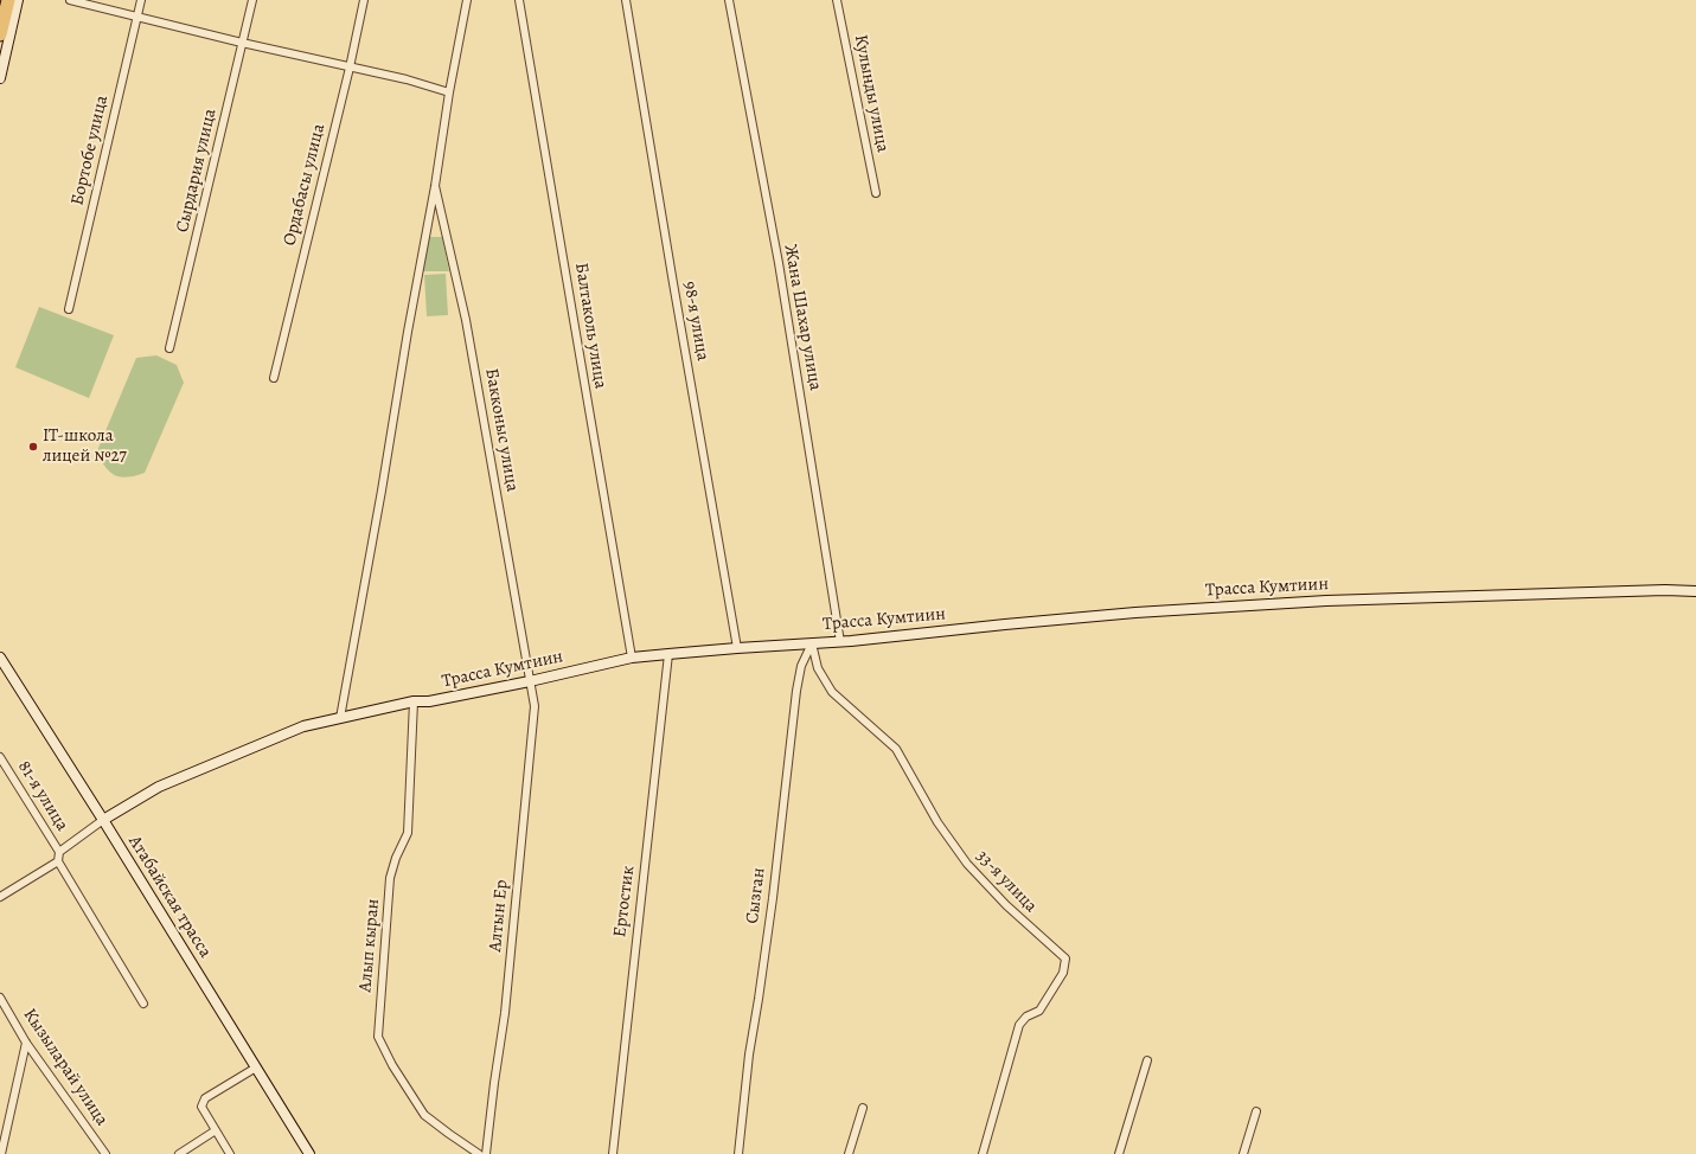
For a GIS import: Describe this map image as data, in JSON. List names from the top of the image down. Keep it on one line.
{"streets":{"street":["Кулынды улица","Бортобе улица","Сырдария улица","Ордабасы улица","Жана Шахар улица","98-я улица","Балтаколь улица","Бакконыс улица","Трасса Кумтиин","81-я улица","33-я улица","Сызган","Атабайская трасса","Ертостик","Алтын Ер","Алып кыран","Кызыларай улица"]},"crossings":[["Жана Шахар улица","Трасса Кумтиин"],["98-я улица","Трасса Кумтиин"],["Балтаколь улица","Трасса Кумтиин"],["Бакконыс улица","Трасса Кумтиин"],["Бакконыс улица","Алтын Ер"],["Трасса Кумтиин","33-я улица"],["Трасса Кумтиин","Сызган"],["Трасса Кумтиин","Атабайская трасса"],["Трасса Кумтиин","Ертостик"],["Трасса Кумтиин","Алтын Ер"],["Трасса Кумтиин","Алып кыран"],["33-я улица","Сызган"]],"places":["IT-школа лицей №27"]}
